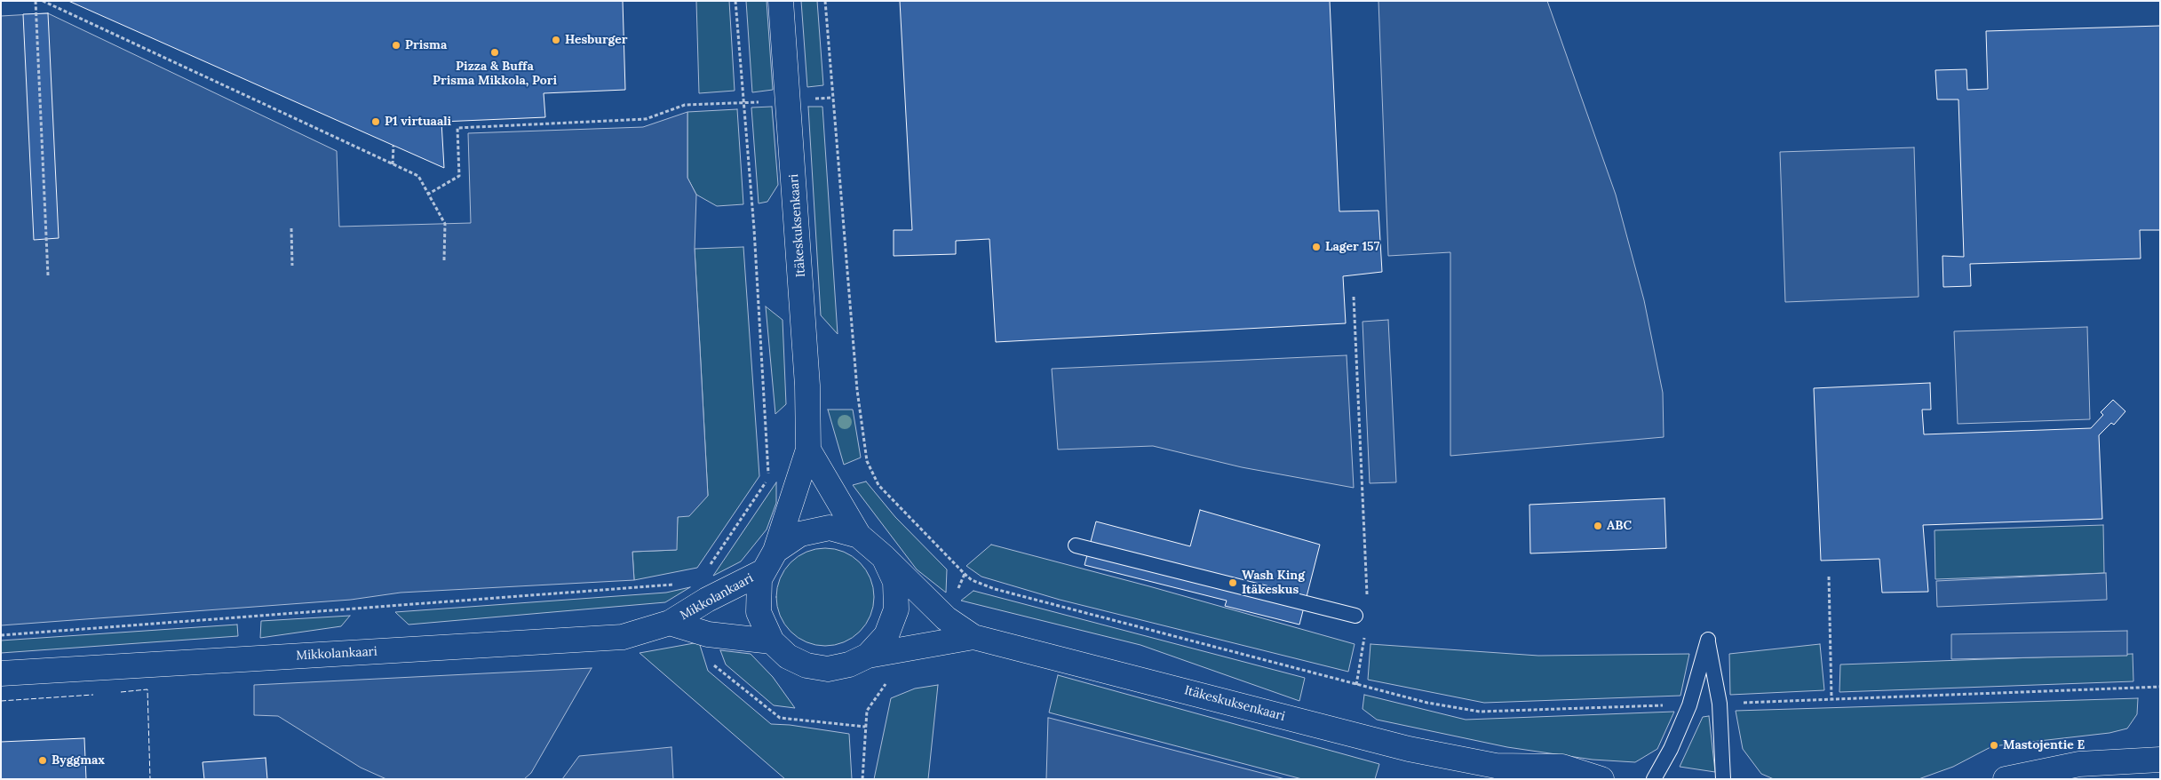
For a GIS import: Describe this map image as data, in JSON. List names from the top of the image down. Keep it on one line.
{"streets":{"street":["Itäkeskuksenkaari","Mikkolankaari"]},"crossings":[["Itäkeskuksenkaari","Mikkolankaari"]],"places":["Hesburger","Prisma","Pizza & Buffa Prisma Mikkola, Pori","P1 virtuaali","Lager 157","ABC","Wash King Itäkeskus","Mastojentie E","Byggmax"]}
